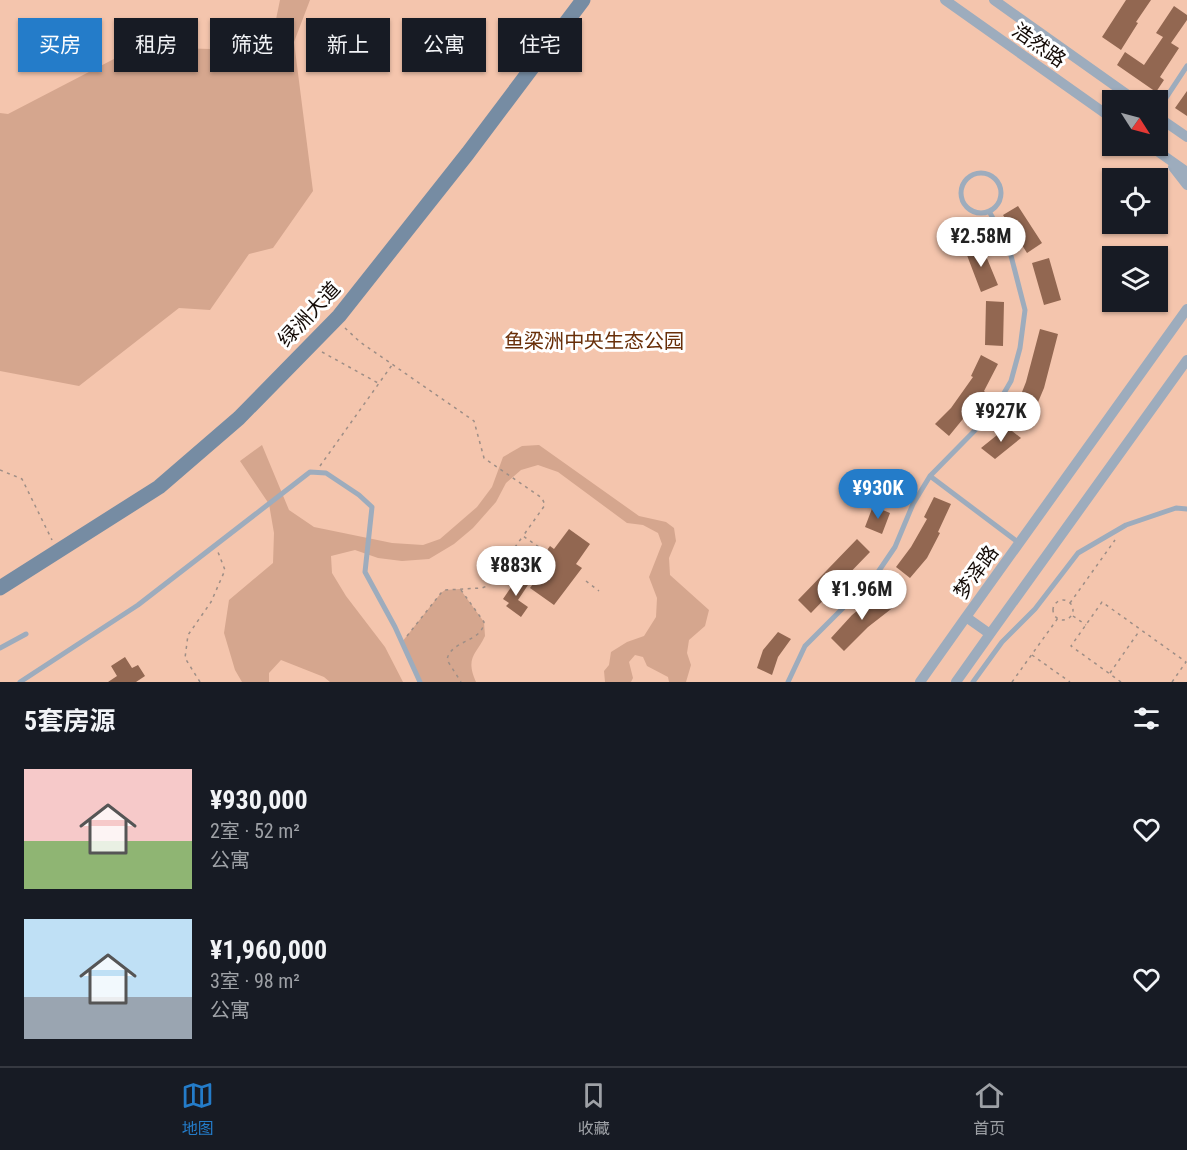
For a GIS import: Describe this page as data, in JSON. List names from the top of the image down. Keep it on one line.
{"streets":{"main road":["绿洲大道"],"street":["浩然路","梦泽路"]},"parks":["鱼梁洲中央生态公园"],"north":"bottom right","page":{"chip":["买房","租房","筛选","新上","公寓","住宅"],"price":["¥2.58M","¥927K","¥930K","¥883K","¥1.96M"],"heading":"5套房源","list":[{"name":"¥930,000","note":"2室 · 52 m² · 公寓"},{"name":"¥1,960,000","note":"3室 · 98 m² · 公寓"}],"tabs":["地图","收藏","首页"]}}
